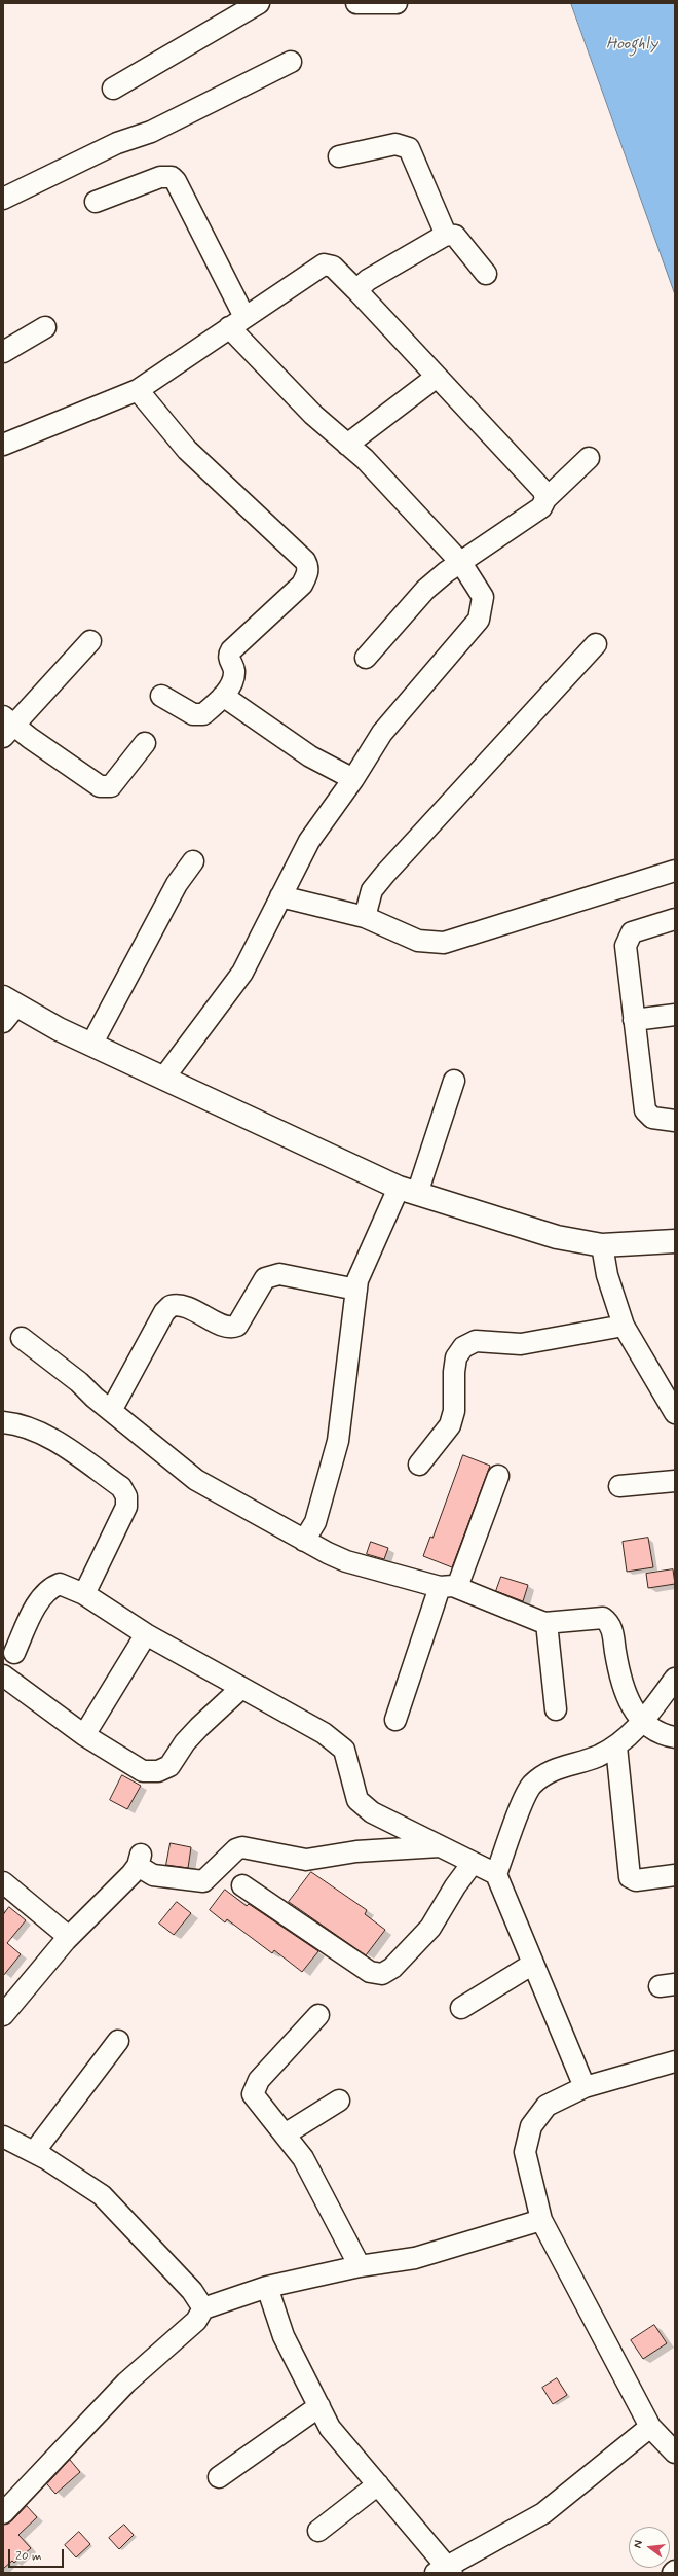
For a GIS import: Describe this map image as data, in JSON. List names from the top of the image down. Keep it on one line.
{"water":["Hooghly"],"scale_bar":"20 m","north":"left"}
